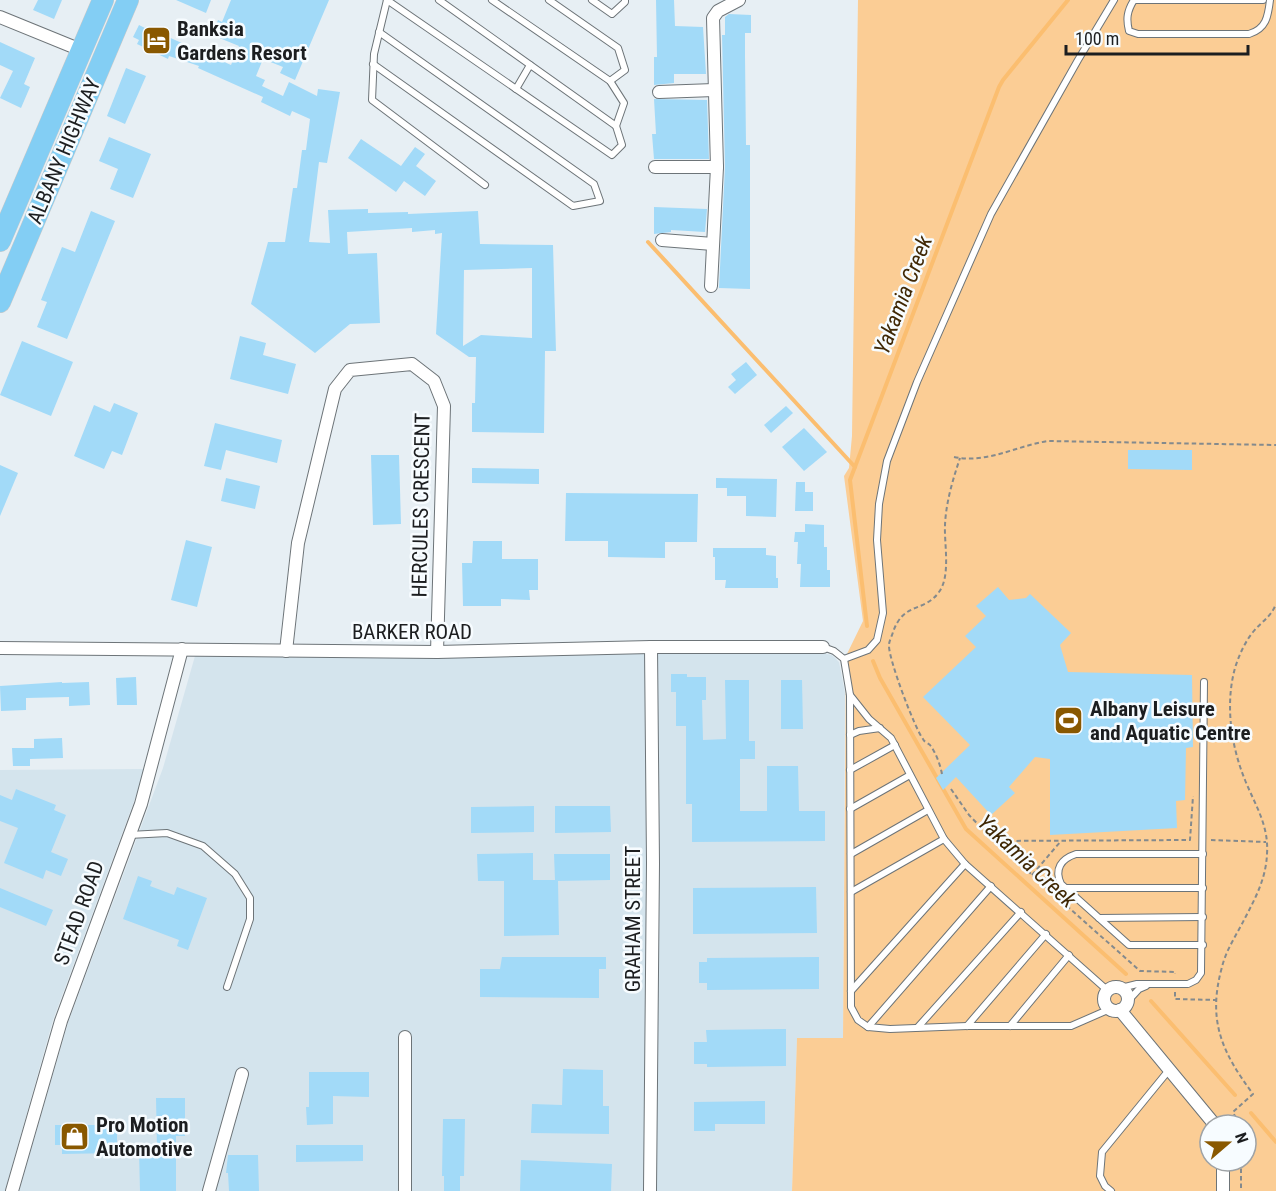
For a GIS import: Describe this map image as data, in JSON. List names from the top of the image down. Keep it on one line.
{"streets":{"highway":["ALBANY HIGHWAY"],"street":["HERCULES CRESCENT","BARKER ROAD","STEAD ROAD","GRAHAM STREET"]},"crossings":[["HERCULES CRESCENT","BARKER ROAD"],["BARKER ROAD","STEAD ROAD"],["BARKER ROAD","GRAHAM STREET"]],"water":["Yakamia Creek"],"places":{"hotel":["Banksia Gardens Resort"],"sports":["Albany Leisure and Aquatic Centre"],"shop":["Pro Motion Automotive"]},"scale_bar":"100 m","north":"right"}
